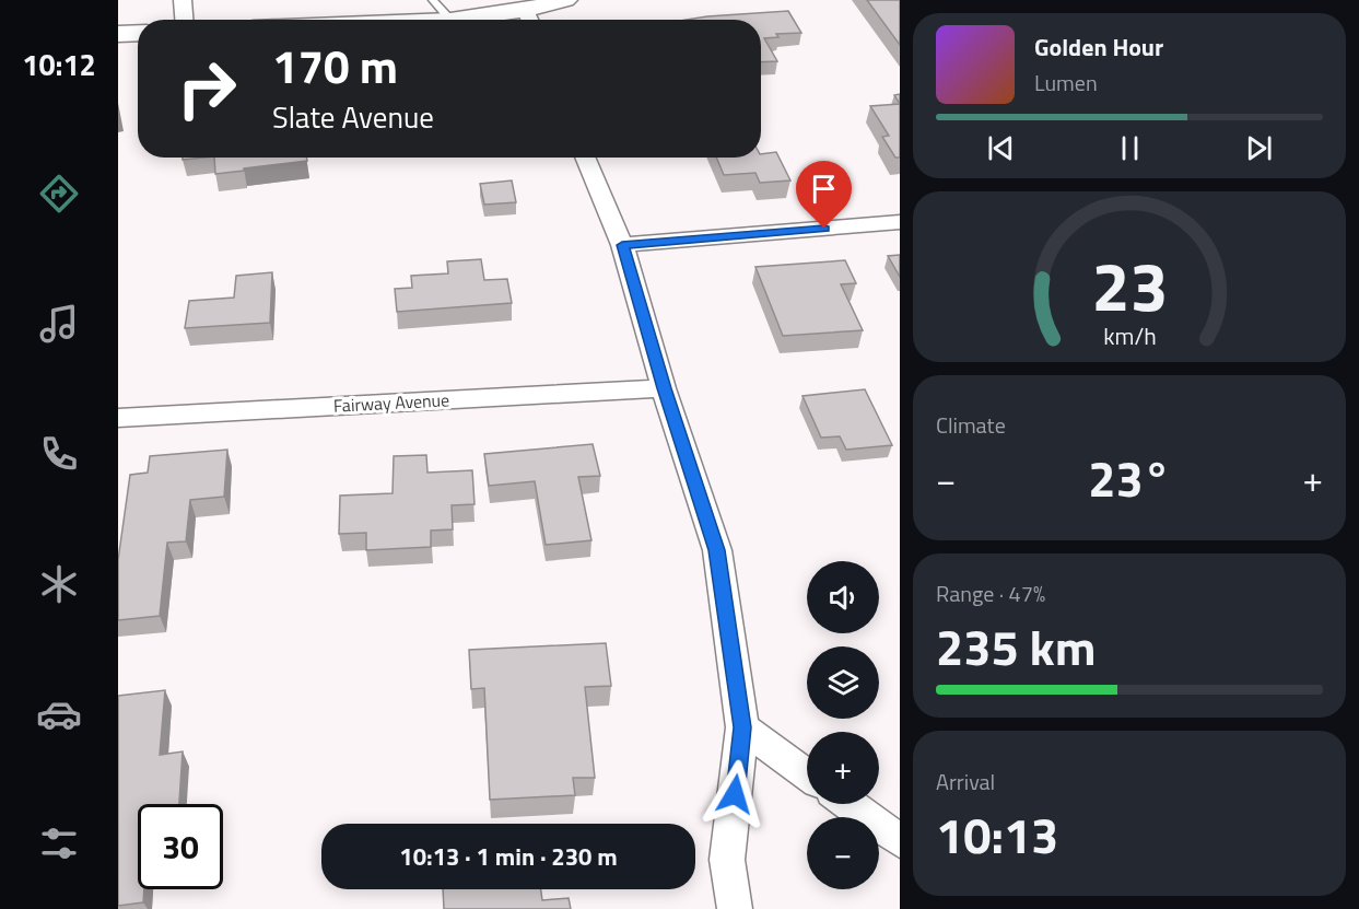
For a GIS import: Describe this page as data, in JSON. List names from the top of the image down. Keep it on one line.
{"streets":{"street":["Fairway Avenue"]},"page":{"tabs":"10:12","turn":["170 m","Slate Avenue"],"song":["Golden Hour","Lumen"],"tile":["Climate",["Range · 47%","235 km"],["Arrival","10:13"]],"heat":["−","23°","+"],"map_buttons":["+","−"],"limit":"30","trip":"10:13 · 1 min · 230 m","gauge":["23","km/h"]}}
